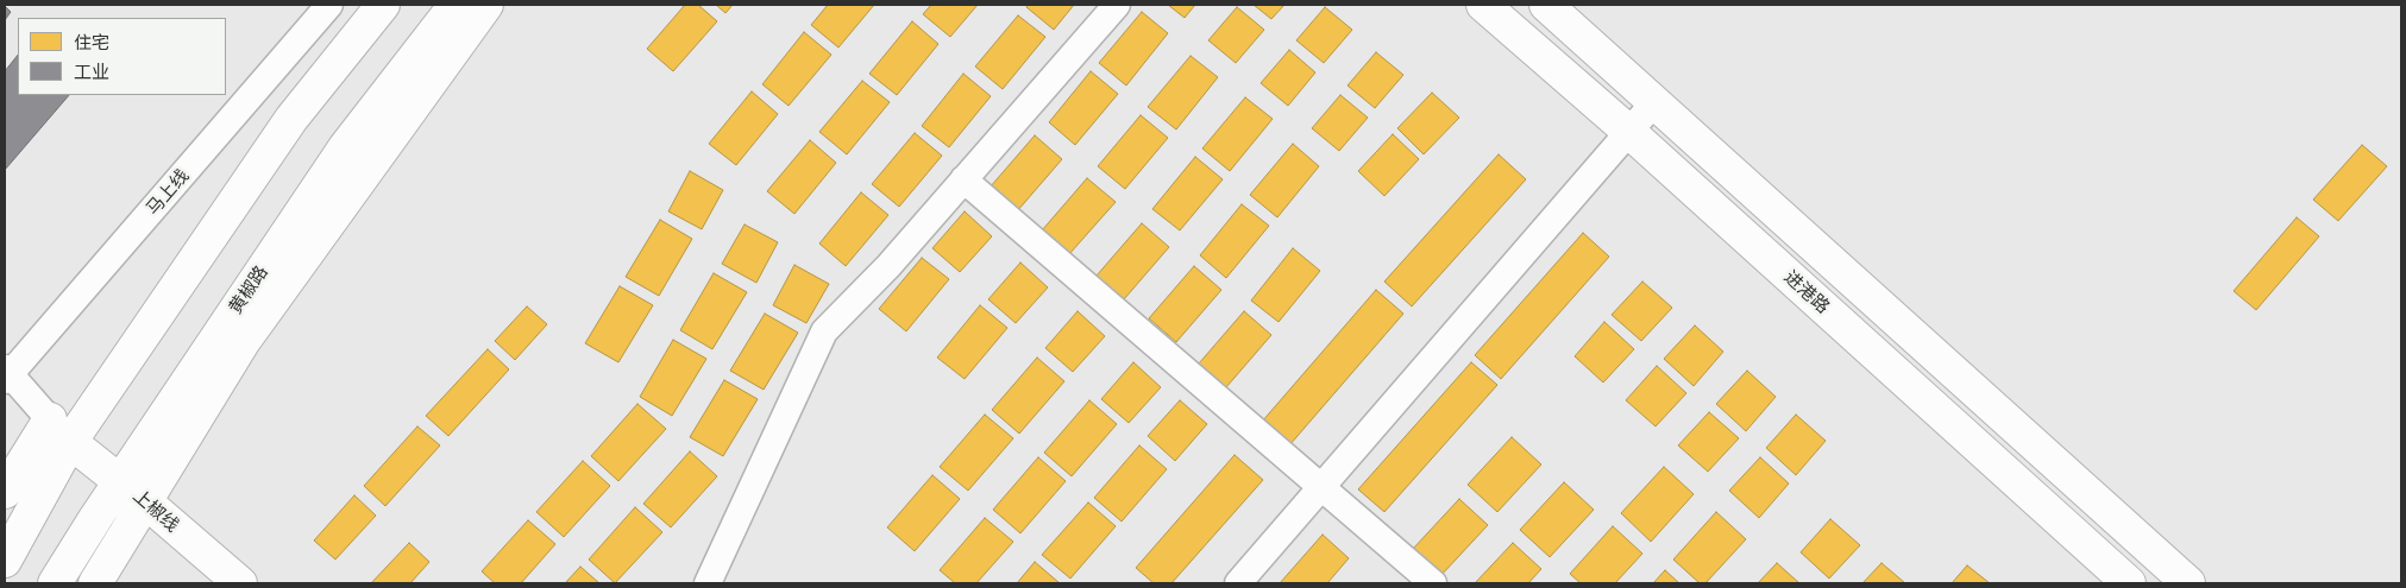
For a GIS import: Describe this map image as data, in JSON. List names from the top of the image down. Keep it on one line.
{"streets":{"main road":["黄椒路","进港路","上椒线"],"street":["马上线"]},"crossings":[["黄椒路","上椒线"]],"legend":["住宅","工业"]}
